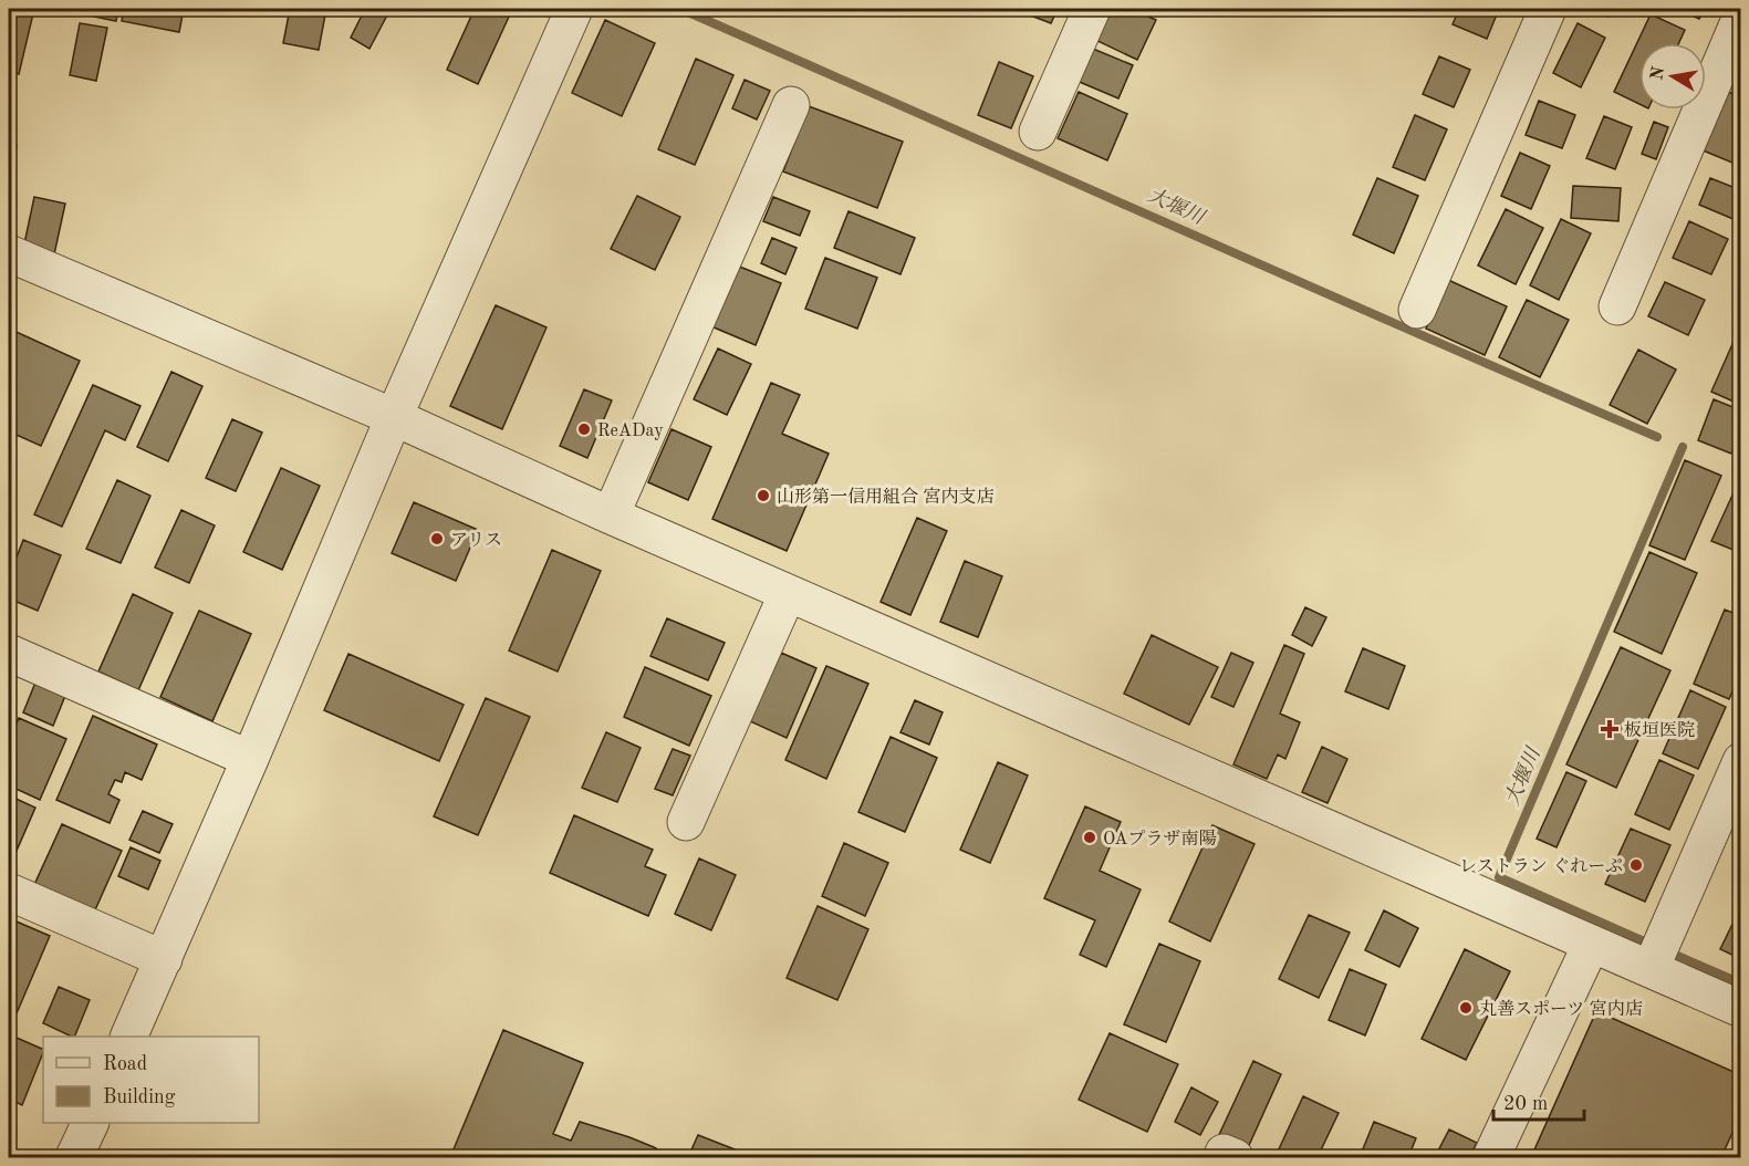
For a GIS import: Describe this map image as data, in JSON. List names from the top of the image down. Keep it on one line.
{"water":["大堰川"],"places":{"other":["ReADay","山形第一信用組合 宮内支店","アリス","OAプラザ南陽","レストラン ぐれーぷ","丸善スポーツ 宮内店"],"health":["板垣医院"]},"legend":["Road","Building"],"scale_bar":"20 m","north":"left"}
